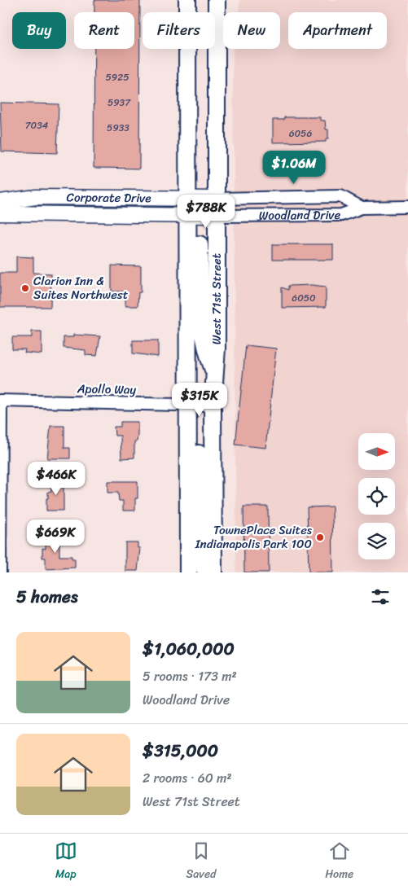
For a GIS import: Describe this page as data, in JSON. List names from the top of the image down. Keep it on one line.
{"streets":{"main road":["West 71st Street"],"street":["Corporate Drive","Woodland Drive","Apollo Way"]},"crossings":[["Corporate Drive","Woodland Drive"],["Corporate Drive","West 71st Street"],["Woodland Drive","West 71st Street"],["West 71st Street","Apollo Way"]],"places":["Clarion Inn & Suites Northwest","TownePlace Suites Indianapolis Park 100"],"house_numbers":["5925","5937","7034","5933","6056","6050"],"north":"right","page":{"chip":["Buy","Rent","Filters","New","Apartment"],"price":["$1.06M","$788K","$315K","$466K","$669K"],"heading":"5 homes","list":[{"name":"$1,060,000","note":"5 rooms · 173 m² · Woodland Drive"},{"name":"$315,000","note":"2 rooms · 60 m² · West 71st Street"}],"tabs":["Map","Saved","Home"]}}
